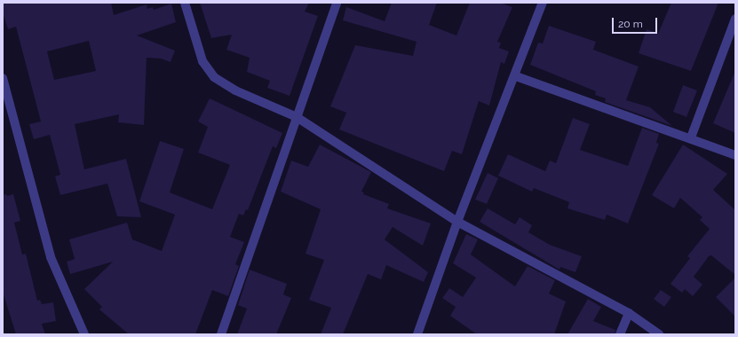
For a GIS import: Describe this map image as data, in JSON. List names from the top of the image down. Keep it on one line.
{"scale_bar":"20 m"}
